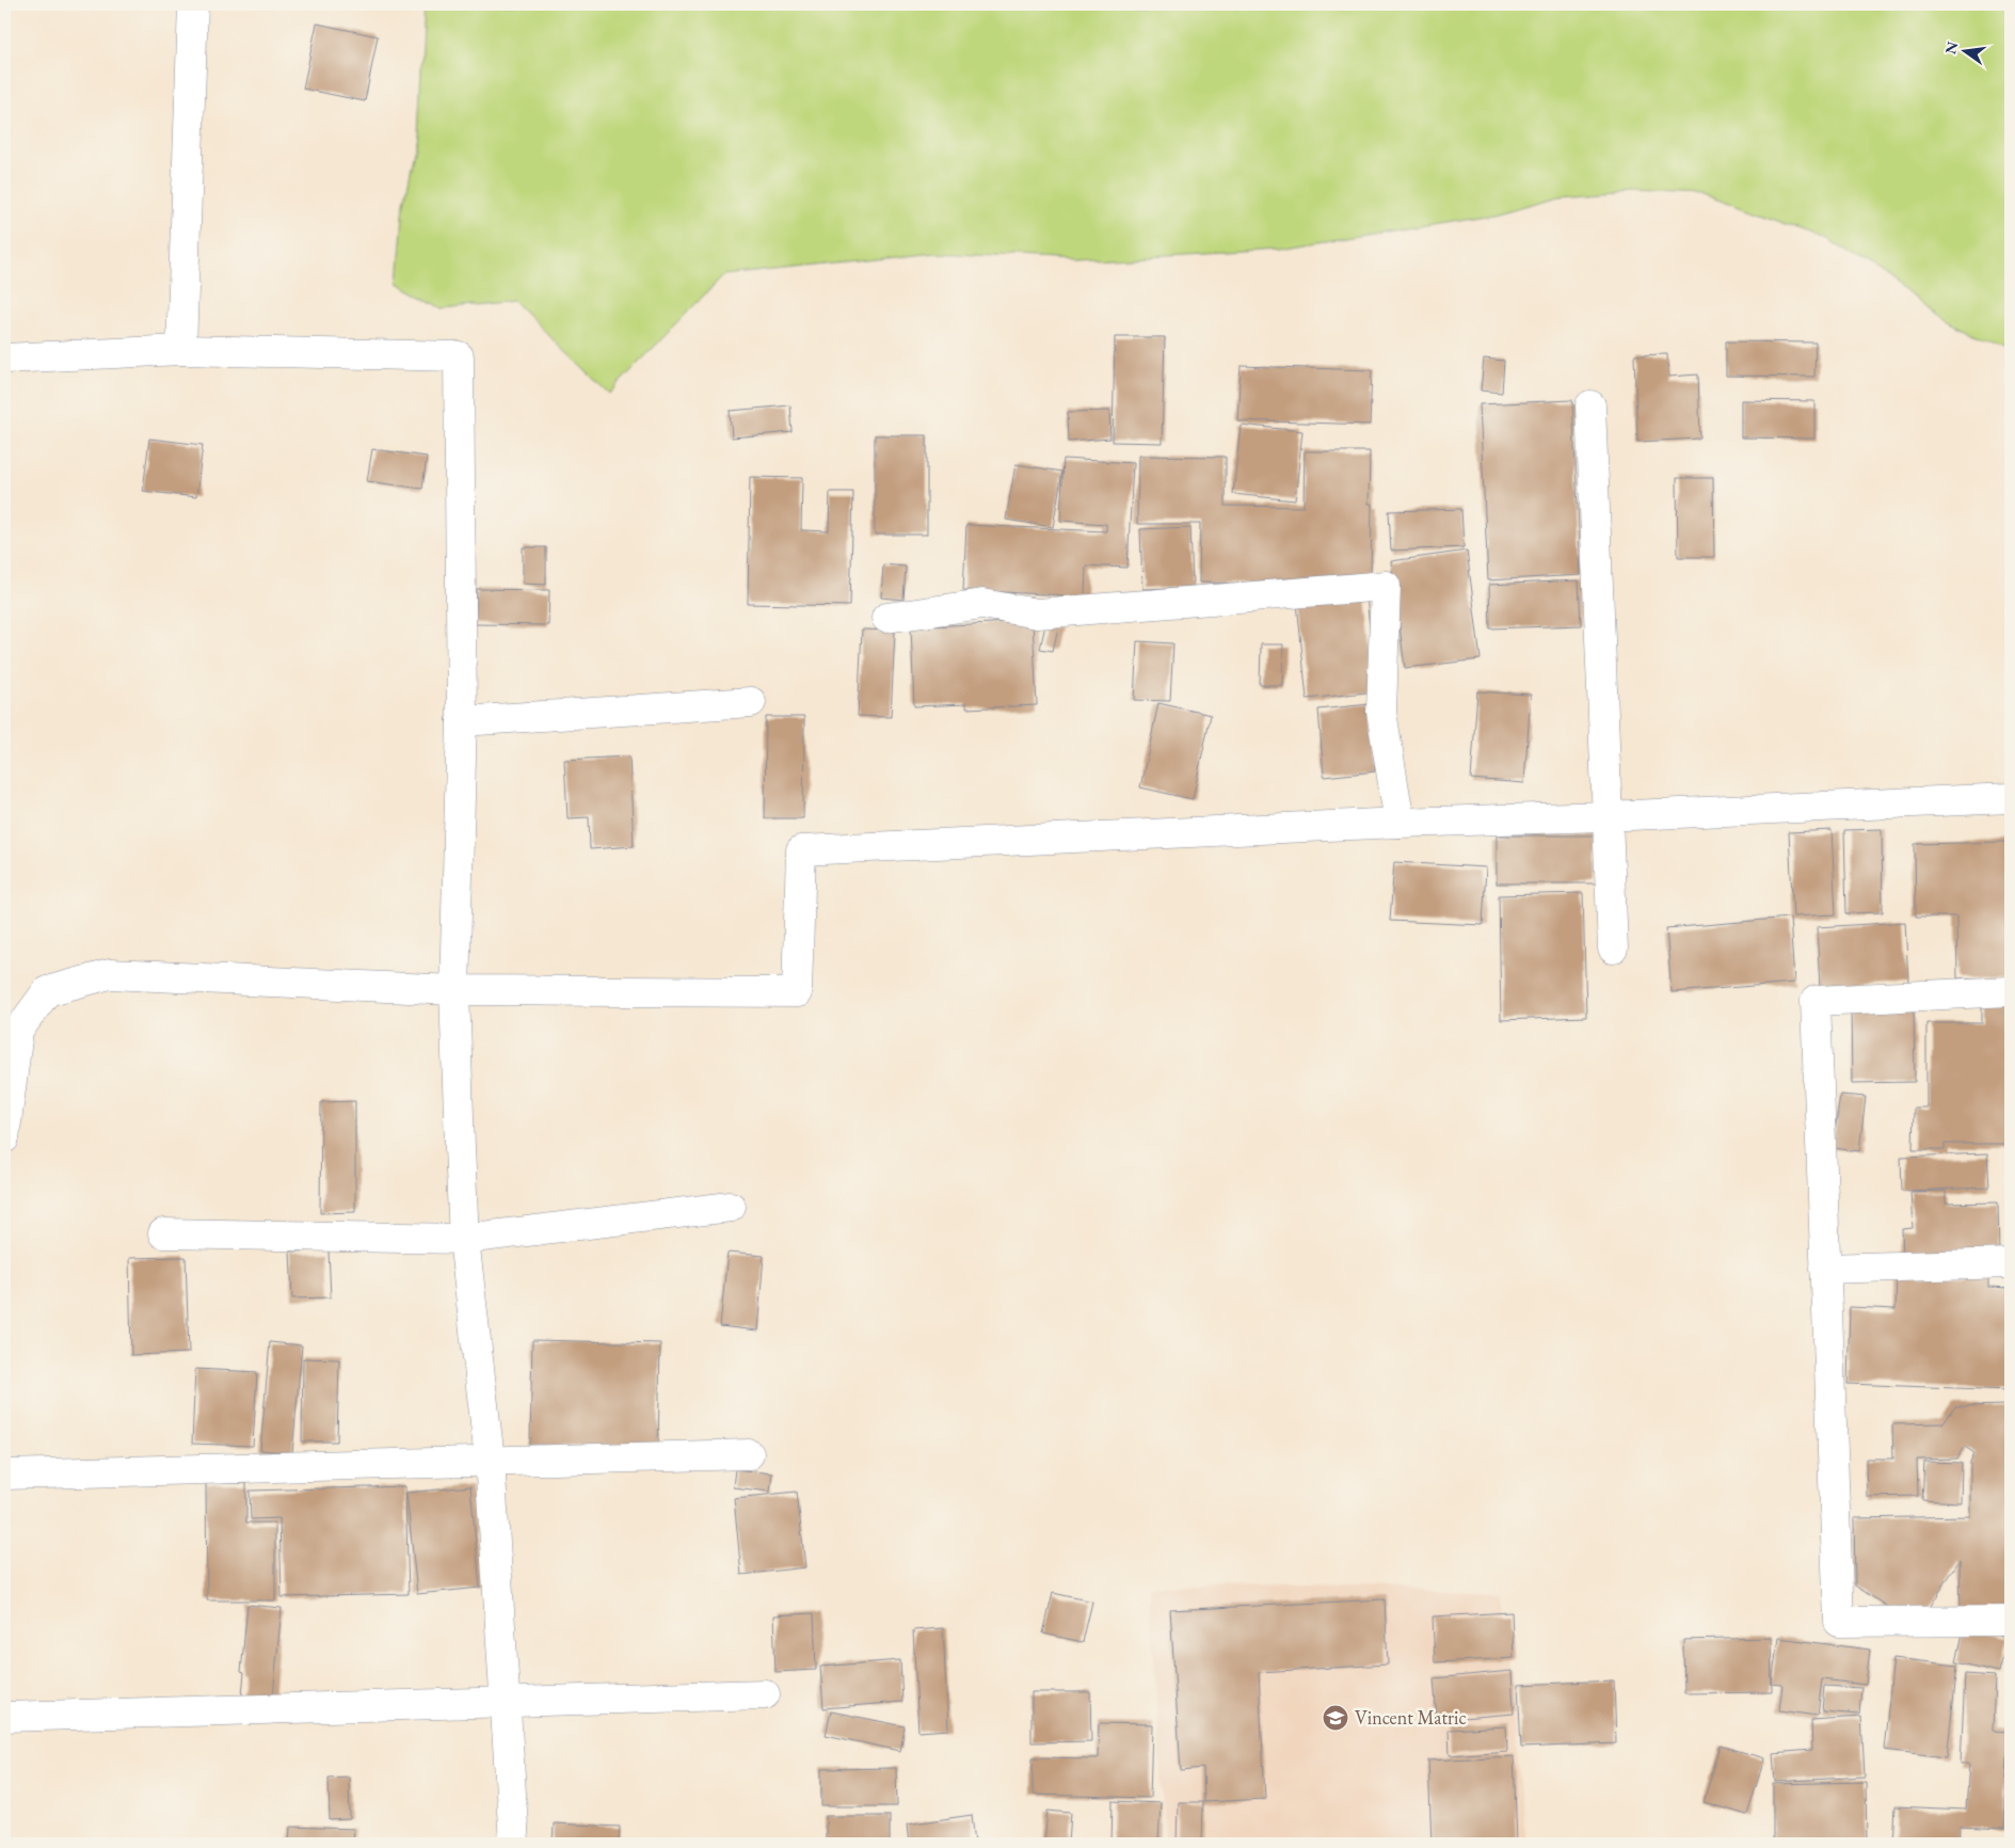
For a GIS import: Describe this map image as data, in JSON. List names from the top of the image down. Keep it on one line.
{"places":{"school or university":["Vincent Matric"]},"north":"left"}
